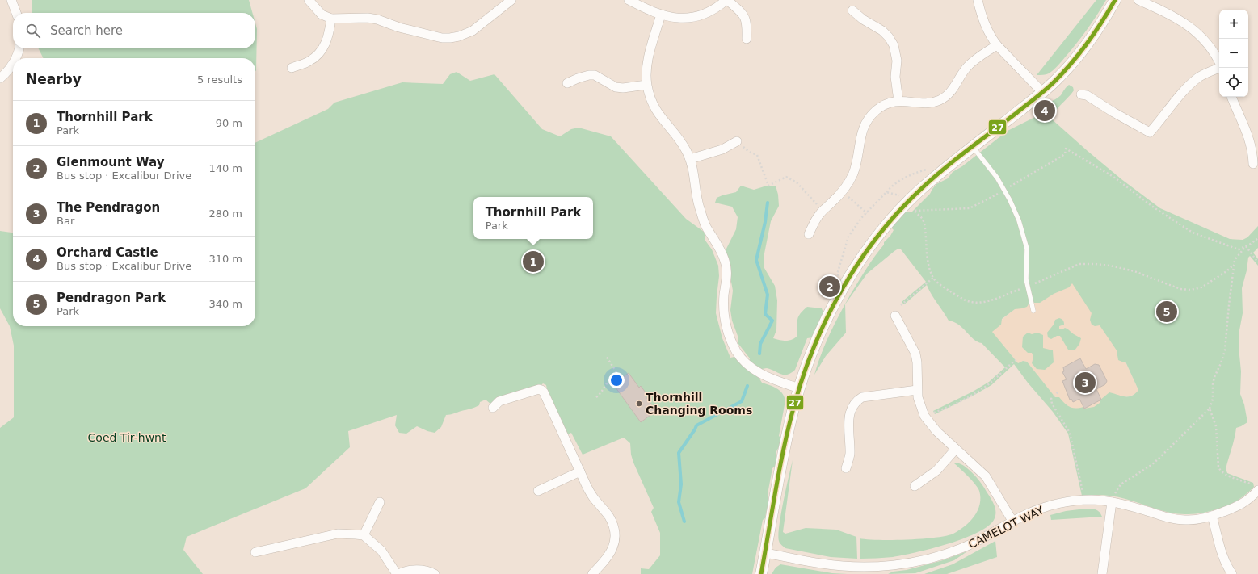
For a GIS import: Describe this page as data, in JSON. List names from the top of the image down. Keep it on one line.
{"streets":{"street":["CAMELOT WAY"]},"parks":["Coed Tir-hwnt"],"places":["Thornhill Changing Rooms"],"lines":["transit line 27"],"page":{"map_buttons":["+","−"],"search":"Search here","heading":["Nearby","5 results"],"pins":["4","1","2","5","3"],"list":[{"mark":"1","name":"Thornhill Park","note":"Park","value":"90 m"},{"mark":"2","name":"Glenmount Way","note":"Bus stop · Excalibur Drive","value":"140 m"},{"mark":"3","name":"The Pendragon","note":"Bar","value":"280 m"},{"mark":"4","name":"Orchard Castle","note":"Bus stop · Excalibur Drive","value":"310 m"},{"mark":"5","name":"Pendragon Park","note":"Park","value":"340 m"}],"popup":["Thornhill Park","Park"]}}
